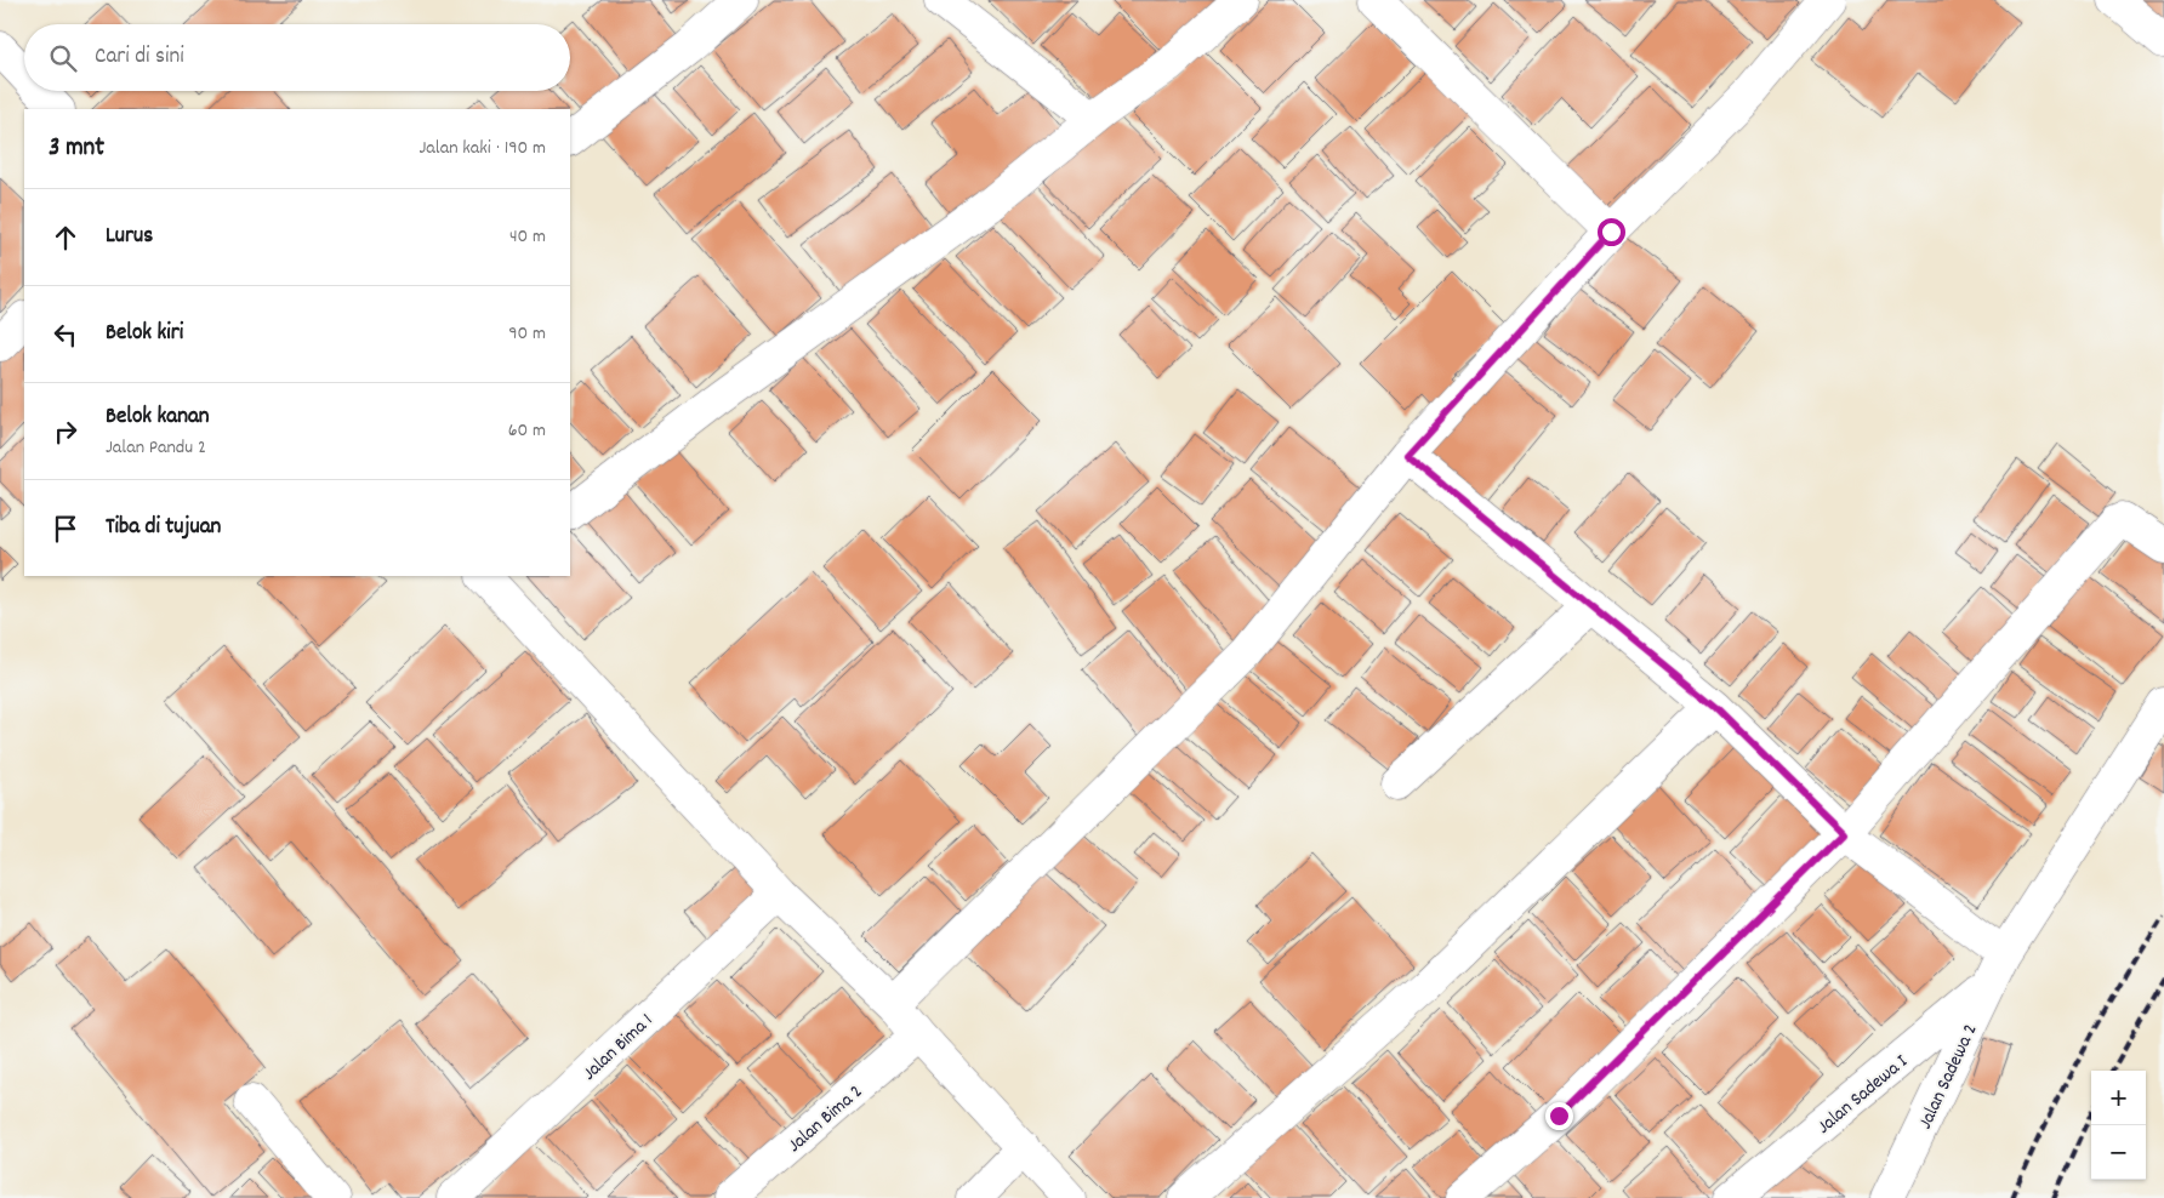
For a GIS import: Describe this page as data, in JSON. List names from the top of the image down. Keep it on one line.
{"streets":{"street":["Jalan Bima 1","Jalan Sadewa 2","Jalan Sadewa I","Jalan Bima 2"]},"crossings":[["Jalan Sadewa 2","Jalan Sadewa I"]],"page":{"search":"Cari di sini","heading":["3 mnt","Jalan kaki · 190 m"],"list":[["Lurus","40 m"],["Belok kiri","90 m"],["Belok kanan","Jalan Pandu 2","60 m"],"Tiba di tujuan"],"map_buttons":["+","−"]}}
